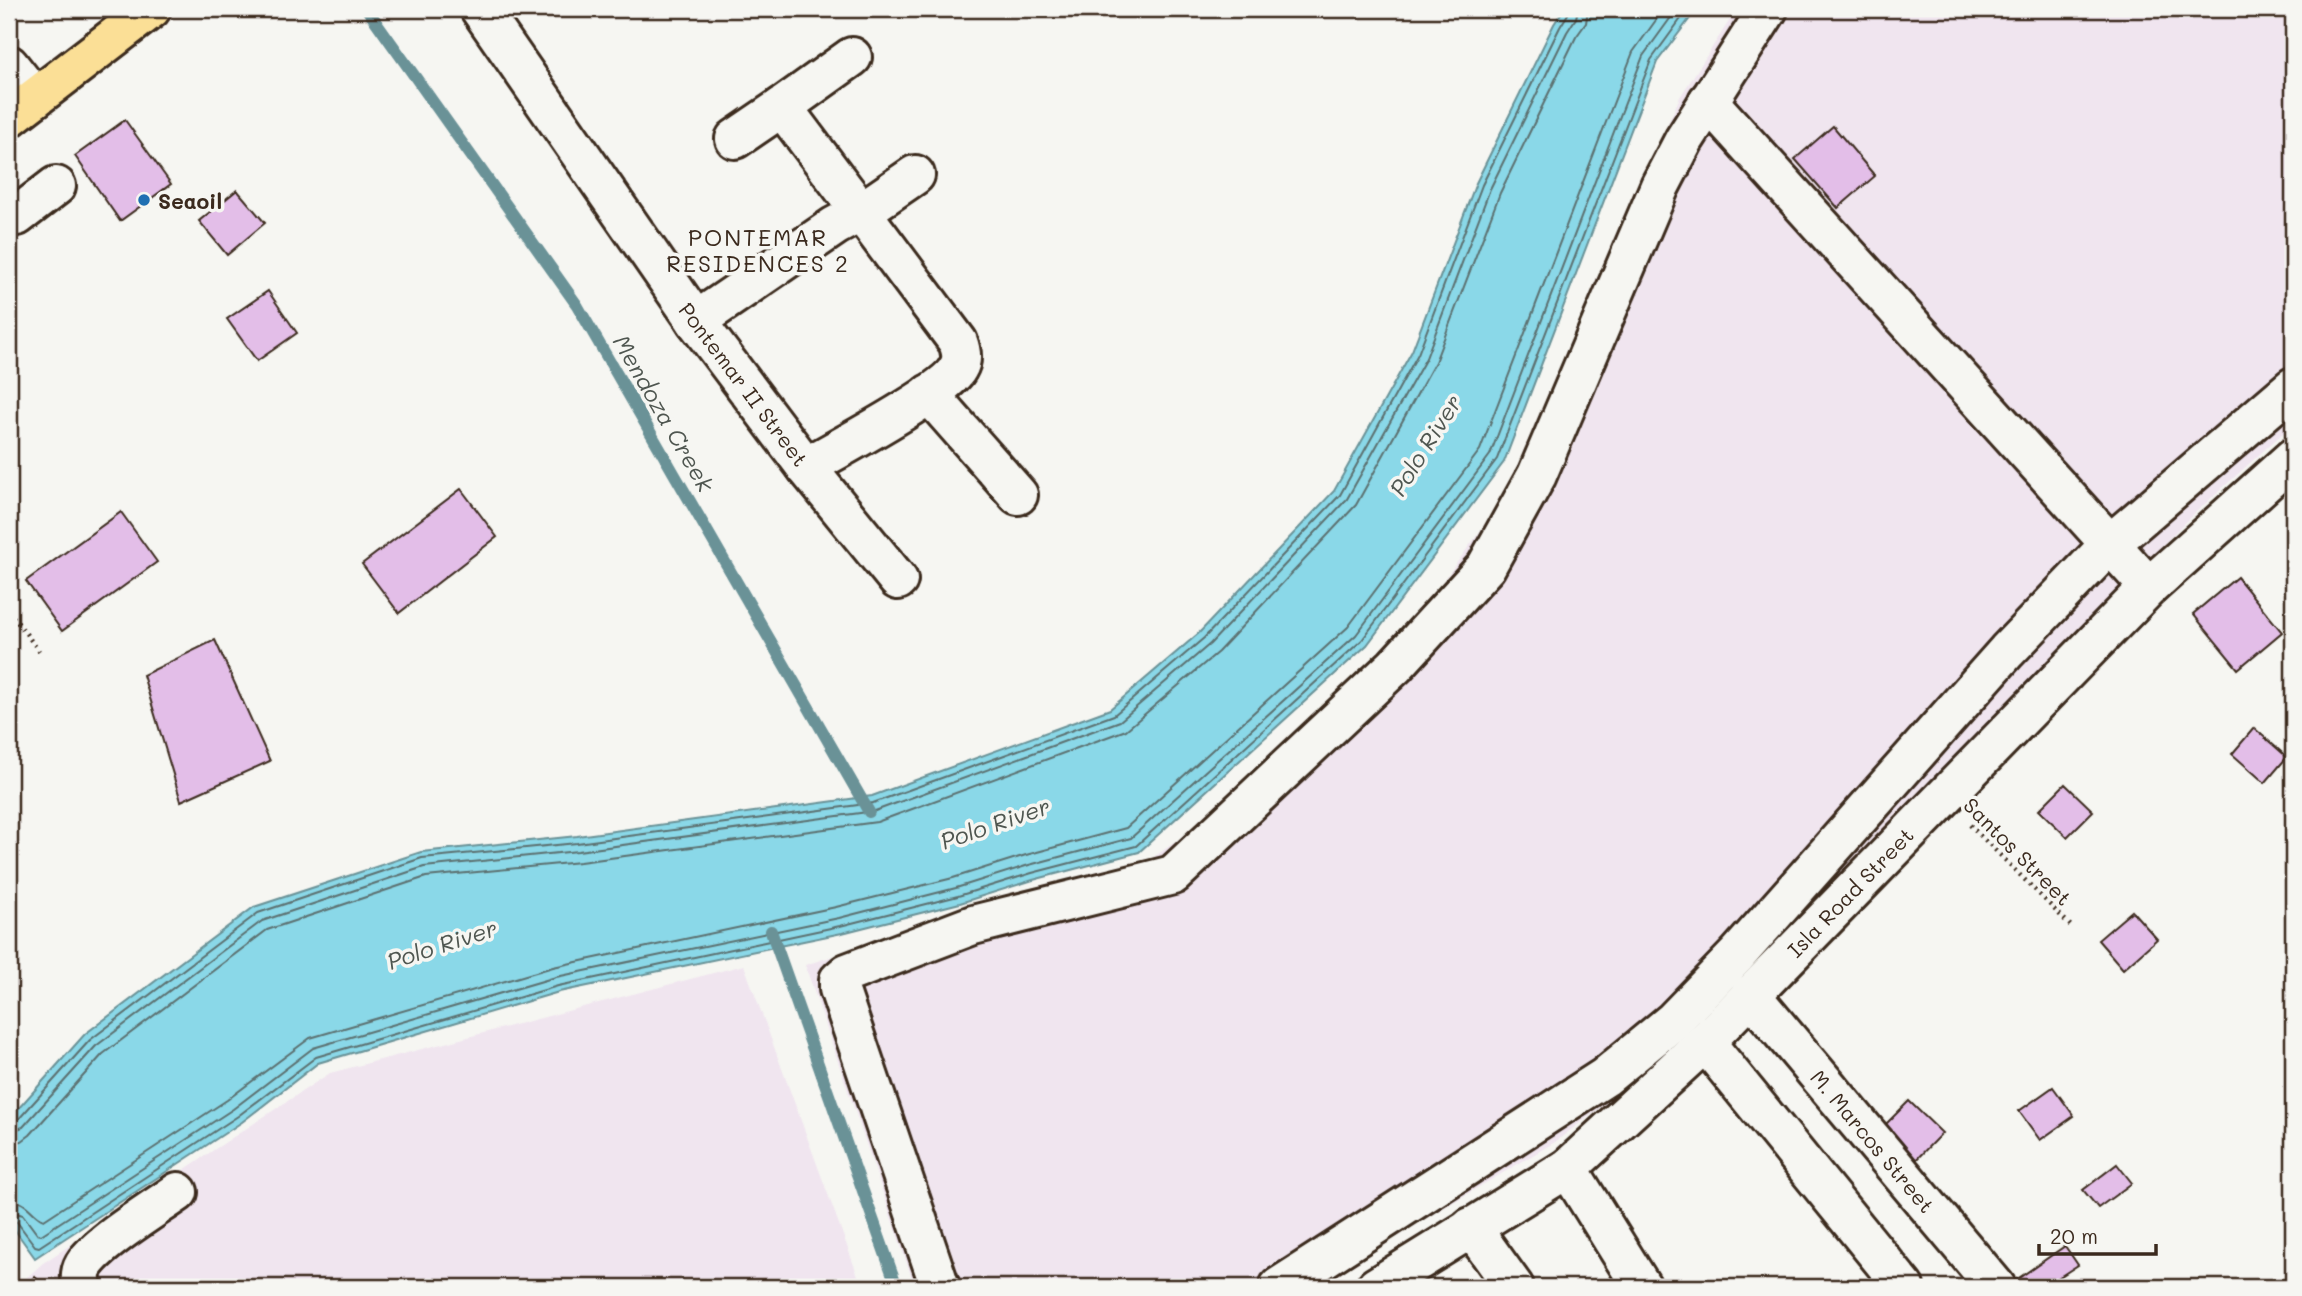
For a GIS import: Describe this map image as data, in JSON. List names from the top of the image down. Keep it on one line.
{"streets":{"street":["Pontemar II Street","Isla Road Street","M. Marcos Street"],"path":["Santos Street"]},"crossings":[["Santos Street","Isla Road Street"],["Isla Road Street","M. Marcos Street"]],"districts":["PONTEMAR RESIDENCES 2"],"water":["Mendoza Creek","Polo River"],"places":["Seaoil"],"scale_bar":"20 m"}
